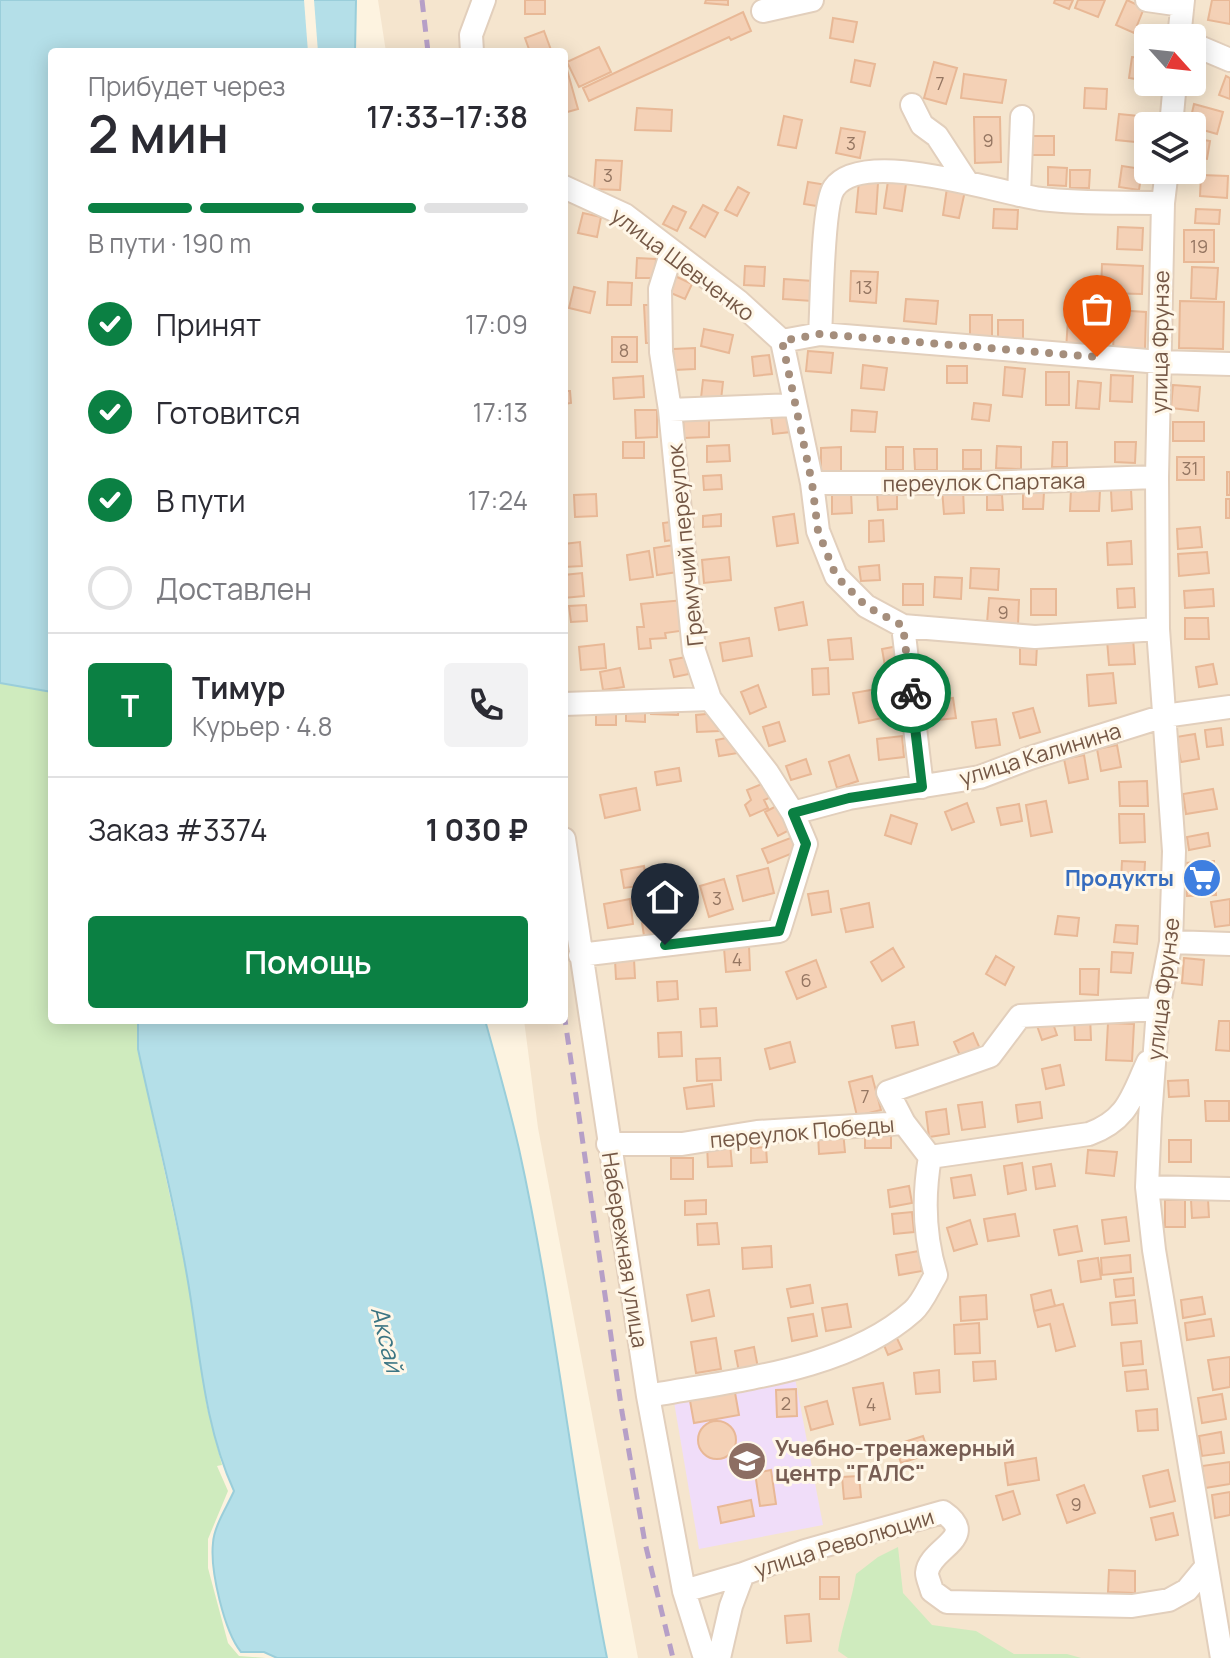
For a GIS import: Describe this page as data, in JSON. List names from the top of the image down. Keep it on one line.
{"streets":{"street":["улица Шевченко","улица Фрунзе","переулок Спартака","Гремучий переулок","улица Калинина","переулок Победы","Набережная улица","улица Революции"]},"crossings":[["улица Шевченко","Гремучий переулок"],["улица Фрунзе","переулок Спартака"],["улица Фрунзе","улица Калинина"],["улица Фрунзе","переулок Победы"],["улица Фрунзе","улица Революции"],["Гремучий переулок","улица Калинина"],["переулок Победы","Набережная улица"],["Набережная улица","улица Революции"]],"water":["Аксай"],"places":{"supermarket":["Продукты"],"school or university":["Учебно-тренажерный центр \"ГАЛС\""]},"house_numbers":["7","9","3","3","19","13","8","31","9","3","4","6","7","2","4","9"],"north":"bottom right","page":{"heading":["2 мин","Прибудет через","17:33–17:38"],"panel":["Тимур","Курьер · 4.8","Заказ #3374","1 030 ₽"],"bar":"В пути · 190 m","list":[["Принят","17:09"],["Готовится","17:13"],["В пути","17:24"],"Доставлен"],"round":"Т","buttons":"Помощь"}}
